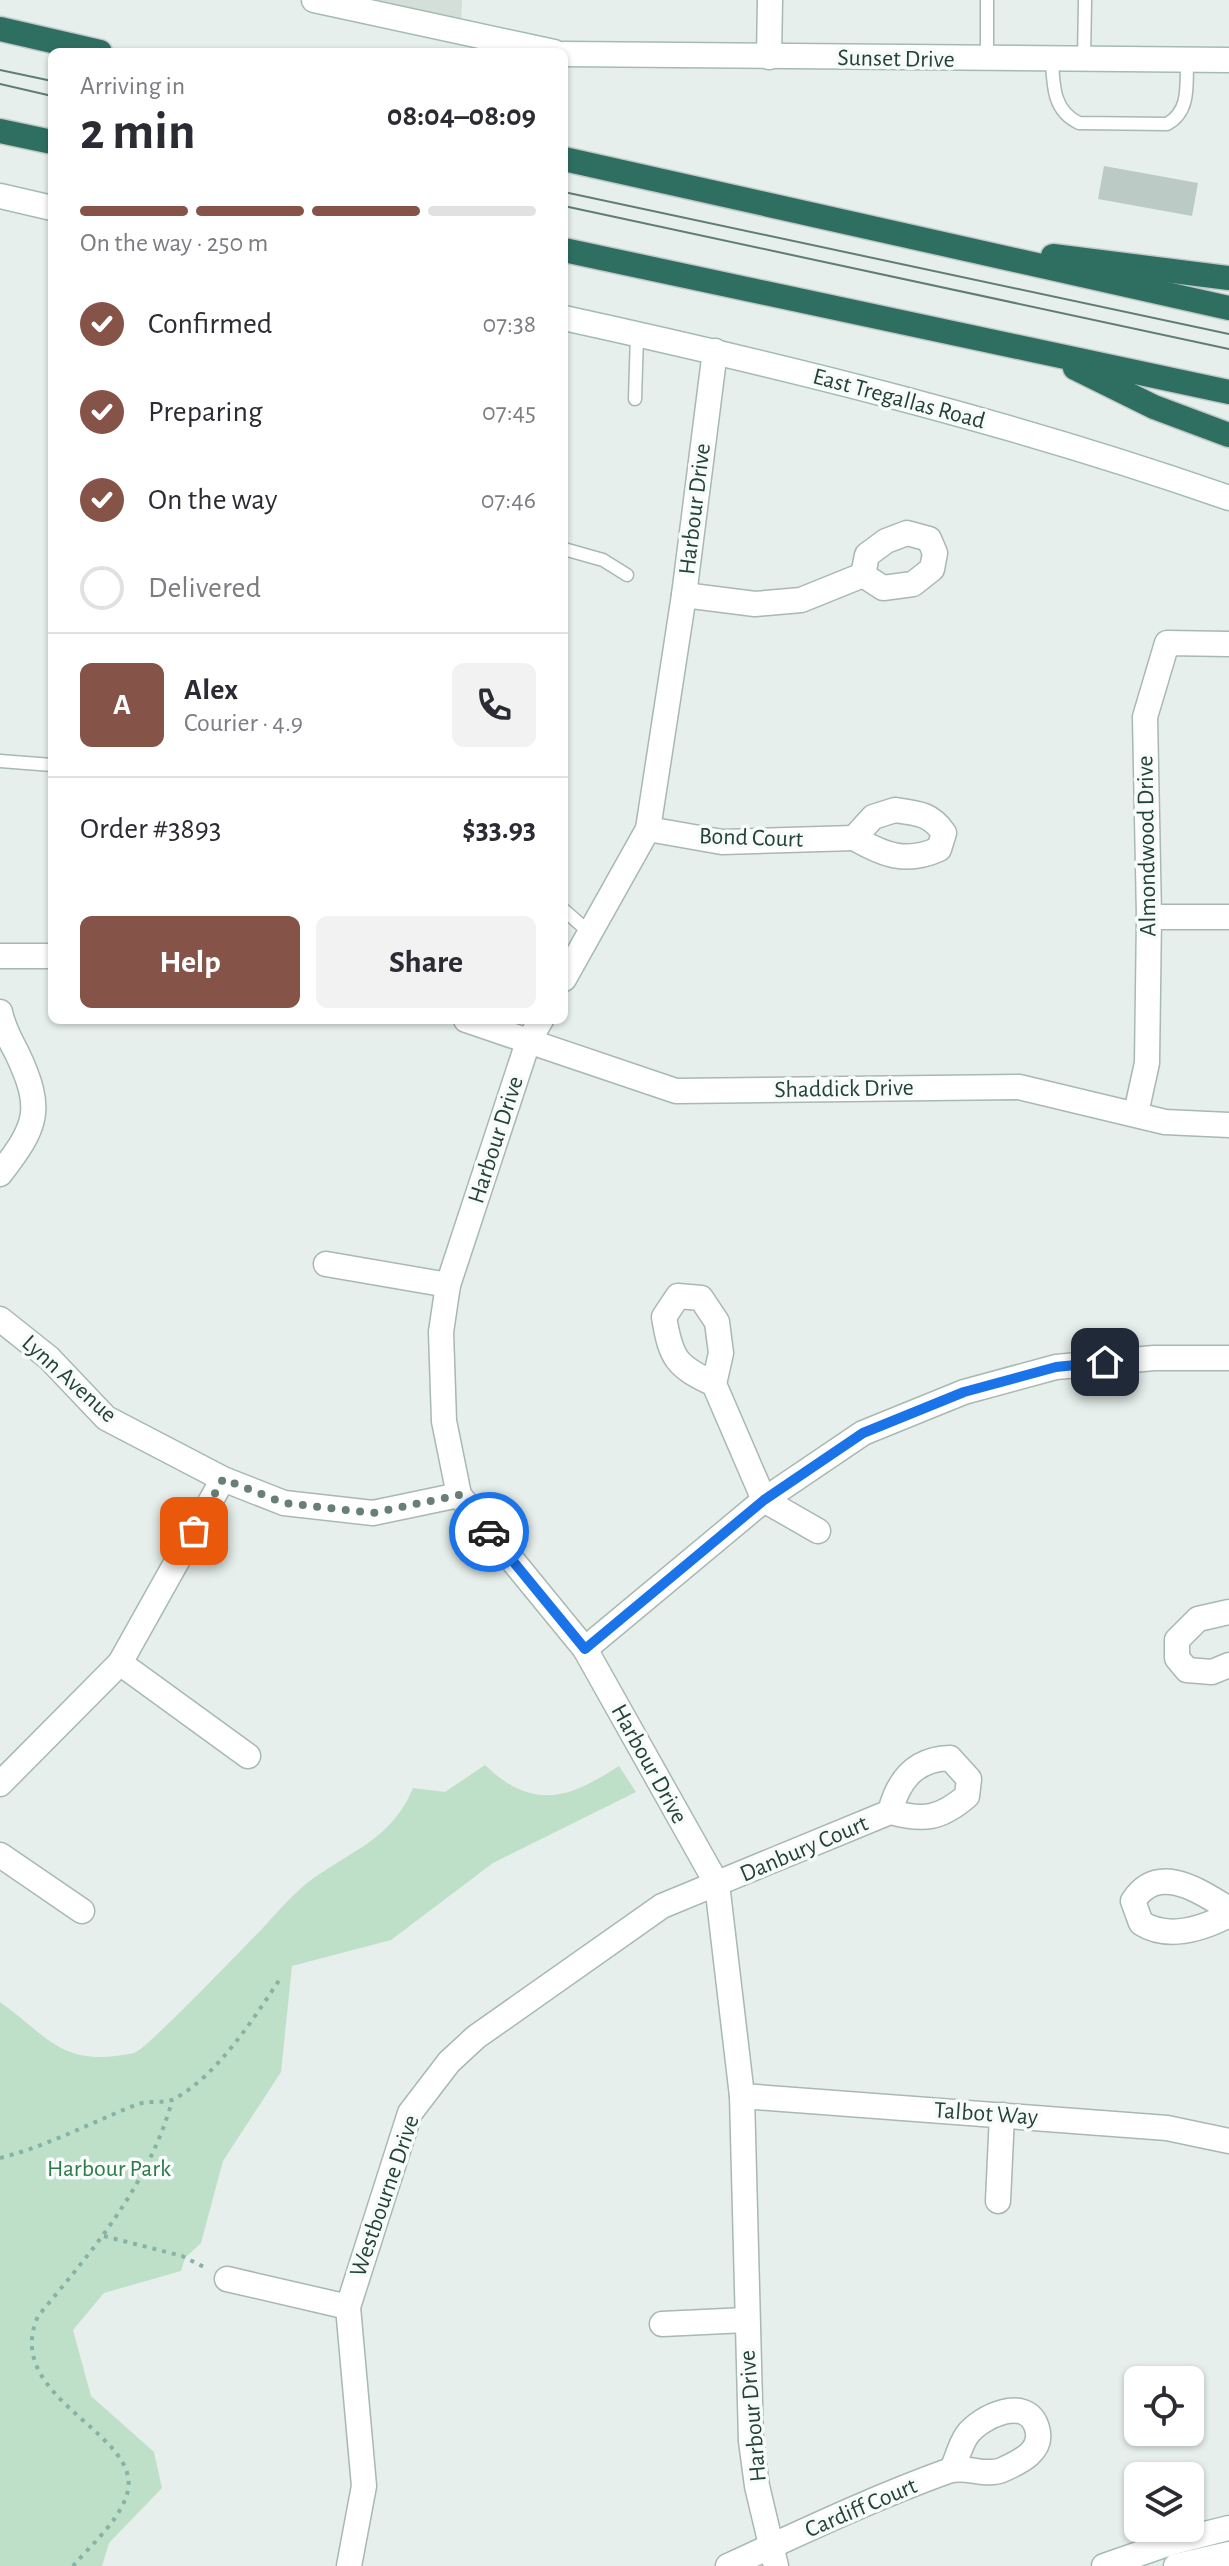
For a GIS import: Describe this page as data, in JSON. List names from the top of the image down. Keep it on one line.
{"streets":{"street":["Sunset Drive","East Tregallas Road","Harbour Drive","Bond Court","Almondwood Drive","Shaddick Drive","Lynn Avenue","Danbury Court","Talbot Way","Westbourne Drive","Cardiff Court"]},"crossings":[["East Tregallas Road","Harbour Drive"],["Harbour Drive","Bond Court"],["Harbour Drive","Shaddick Drive"],["Harbour Drive","Lynn Avenue"],["Harbour Drive","Danbury Court"],["Harbour Drive","Talbot Way"],["Harbour Drive","Westbourne Drive"],["Harbour Drive","Cardiff Court"],["Almondwood Drive","Shaddick Drive"],["Danbury Court","Westbourne Drive"]],"parks":["Harbour Park"],"page":{"heading":["2 min","Arriving in","08:04–08:09"],"panel":["Alex","Courier · 4.9","Order #3893","$33.93"],"bar":"On the way · 250 m","list":[["Confirmed","07:38"],["Preparing","07:45"],["On the way","07:46"],"Delivered"],"round":"A","buttons":["Help","Share"]}}
